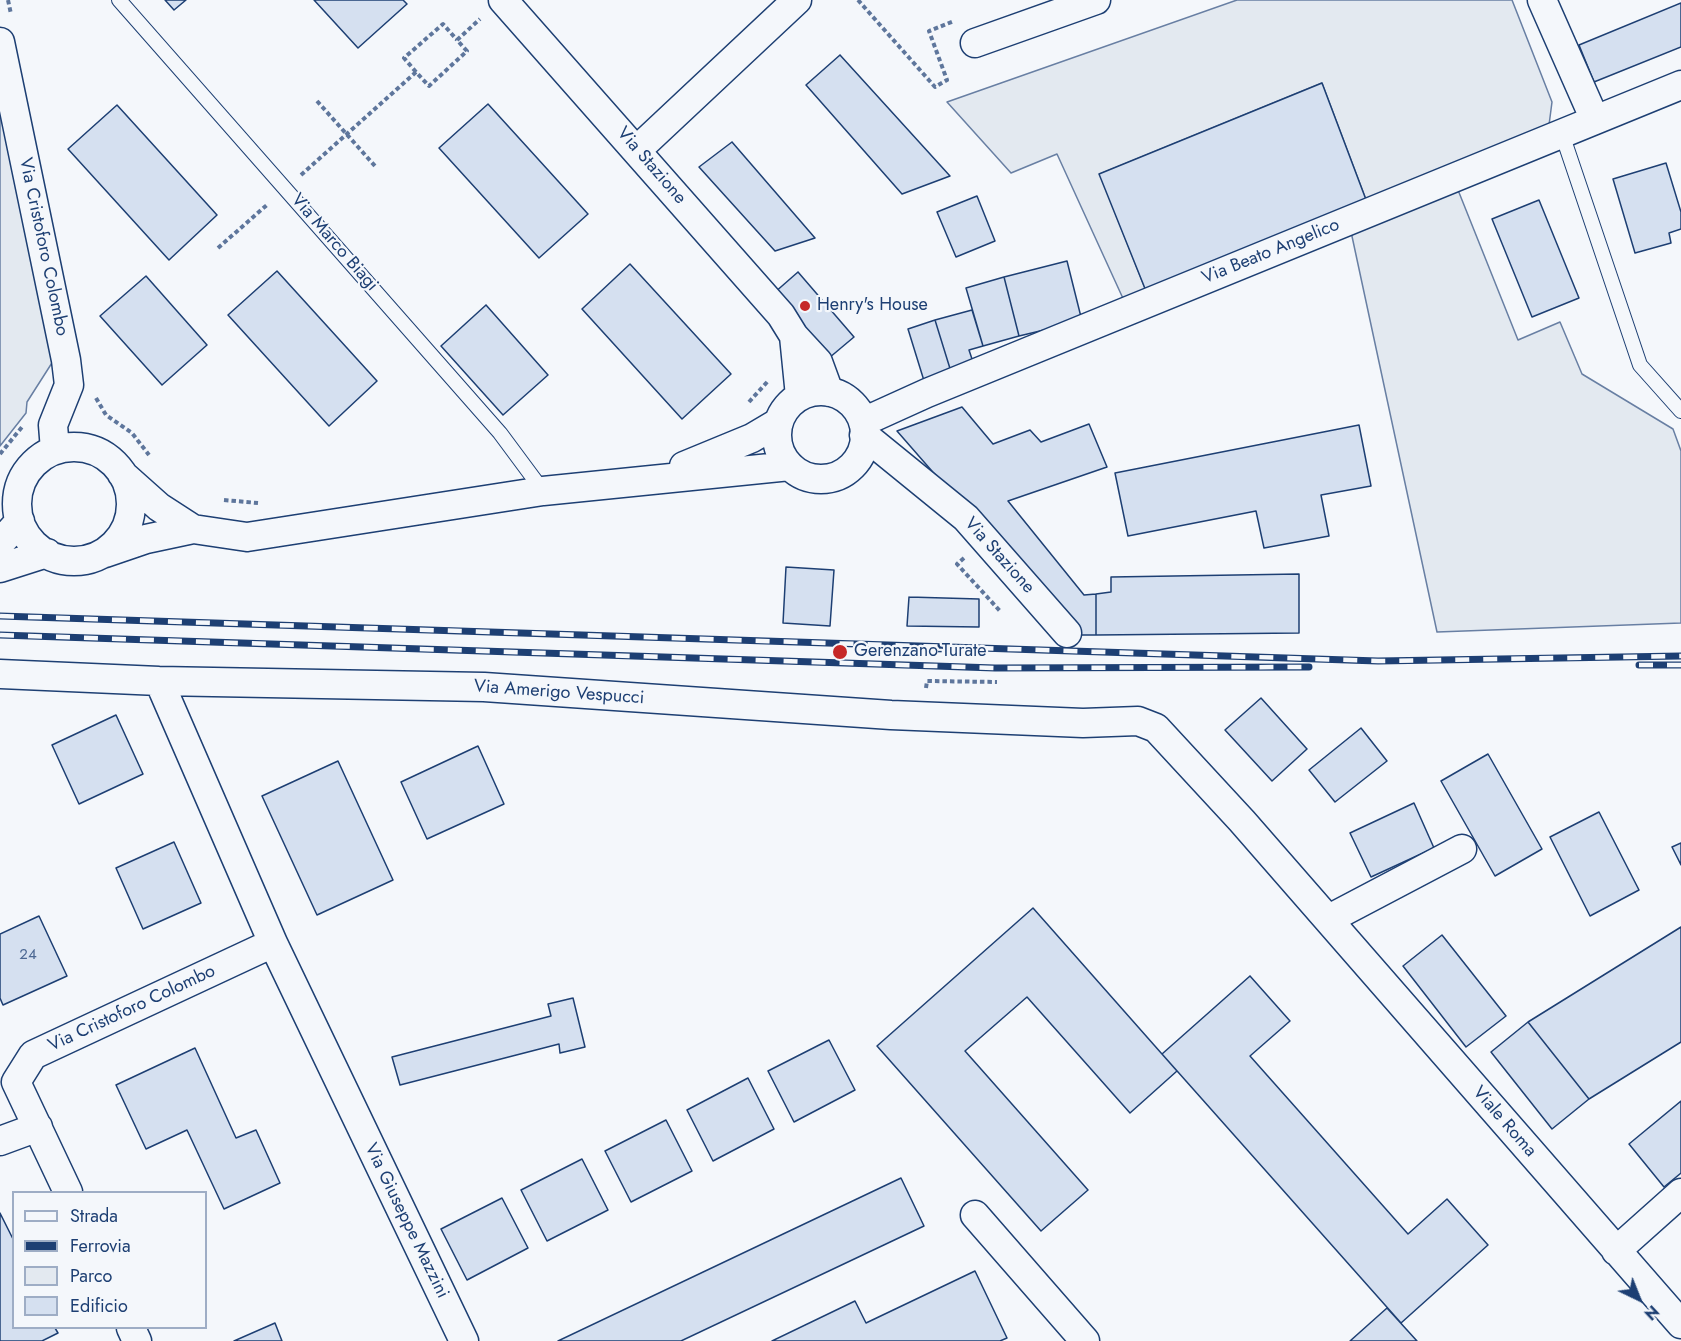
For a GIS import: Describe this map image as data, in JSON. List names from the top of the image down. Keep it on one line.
{"streets":{"street":["Via Stazione","Via Cristoforo Colombo","Via Beato Angelico","Via Amerigo Vespucci","Viale Roma","Via Giuseppe Mazzini"],"lane":["Via Marco Biagi"]},"crossings":[["Via Stazione","Via Beato Angelico"],["Via Cristoforo Colombo","Via Giuseppe Mazzini"],["Via Amerigo Vespucci","Viale Roma"]],"places":["Henry's House","Gerenzano-Turate"],"house_numbers":["24"],"legend":["Strada","Ferrovia","Parco","Edificio"],"north":"bottom right"}
